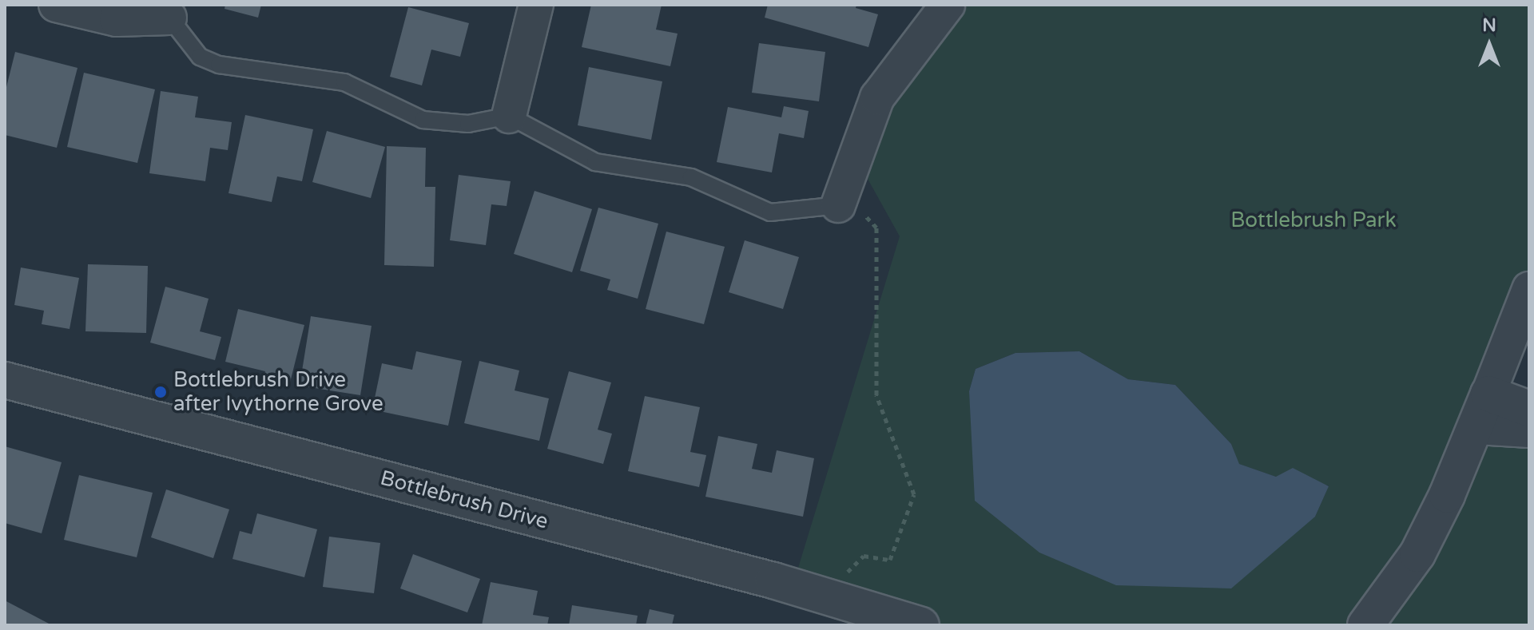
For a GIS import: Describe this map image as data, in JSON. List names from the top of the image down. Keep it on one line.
{"streets":{"street":["Bottlebrush Drive"]},"parks":["Bottlebrush Park"],"places":["Bottlebrush Drive after Ivythorne Grove"],"north":"top"}
